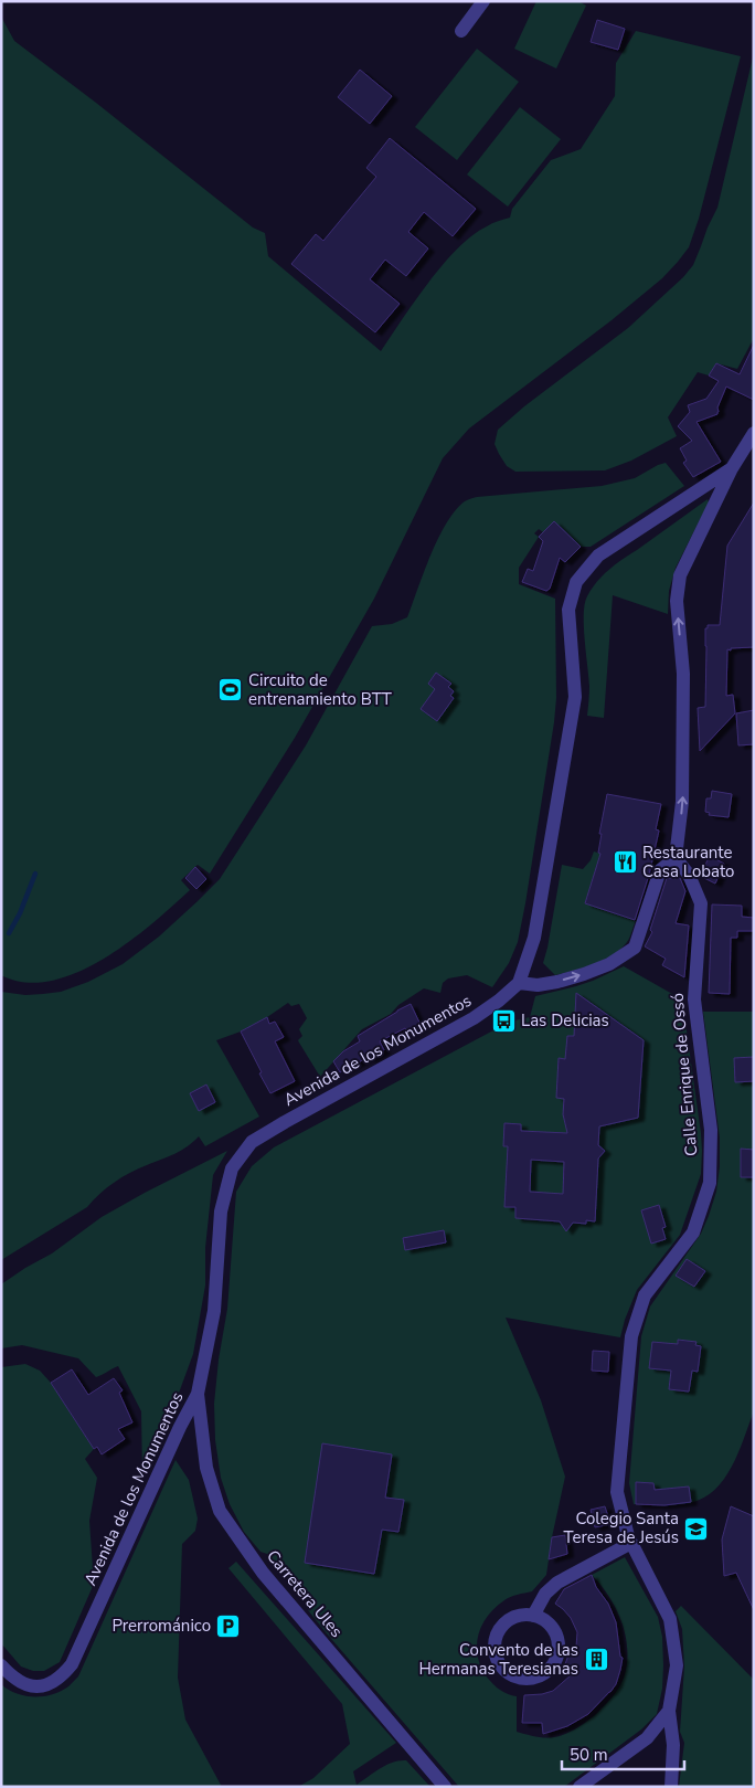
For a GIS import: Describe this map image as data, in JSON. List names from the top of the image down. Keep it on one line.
{"streets":{"street":["Avenida de los Monumentos","Calle Enrique de Ossó","Carretera Ules"]},"crossings":[["Avenida de los Monumentos","Carretera Ules"]],"places":{"sports":["Circuito de entrenamiento BTT"],"restaurant":["Restaurante Casa Lobato"],"bus stop":["Las Delicias"],"school or university":["Colegio Santa Teresa de Jesús"],"parking":["Prerrománico"],"building":["Convento de las Hermanas Teresianas"]},"scale_bar":"50 m"}
